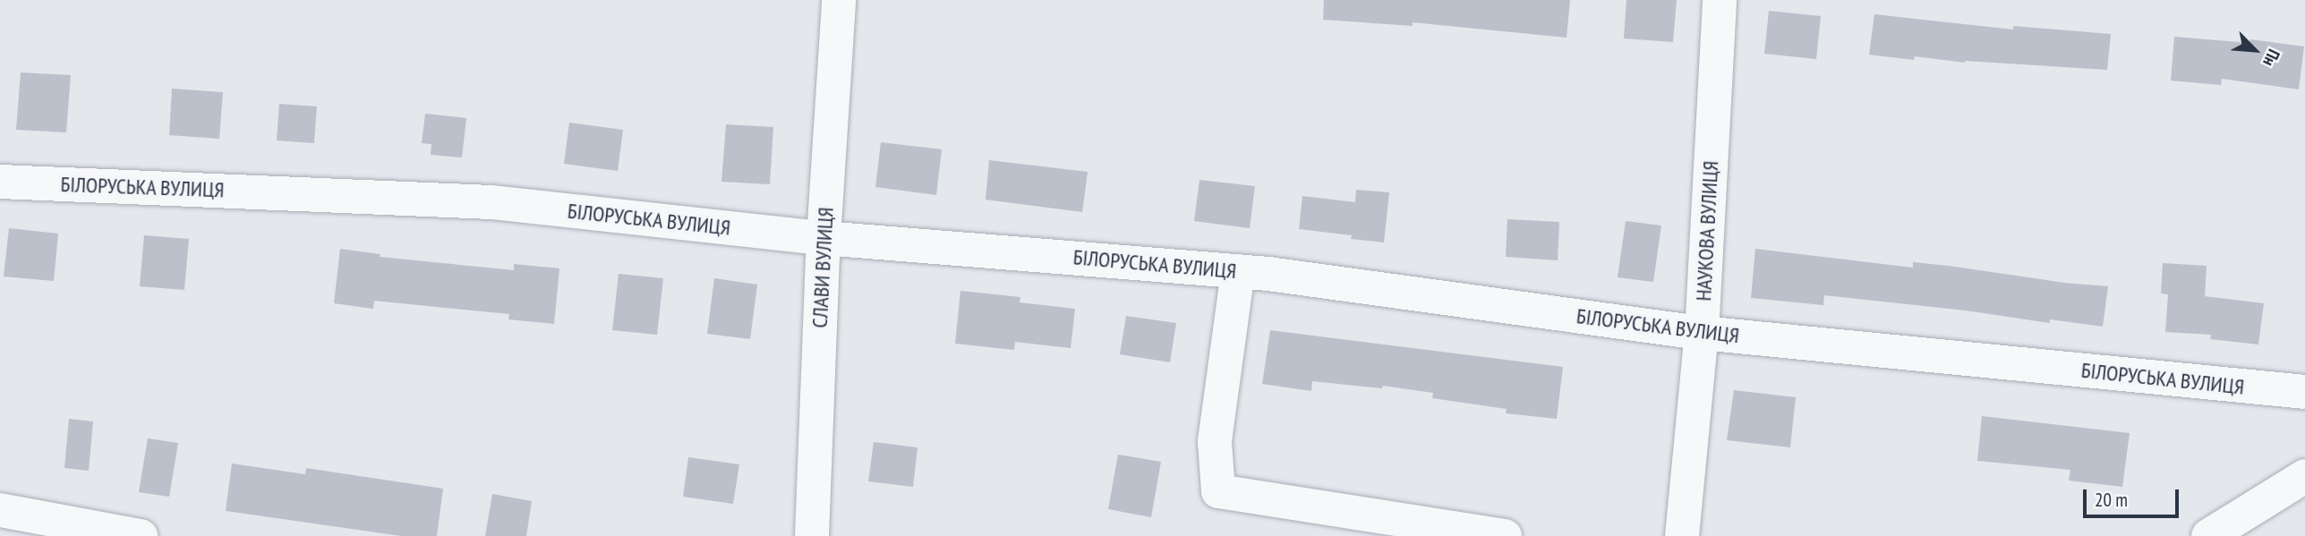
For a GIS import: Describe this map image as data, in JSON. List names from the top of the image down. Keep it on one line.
{"streets":{"street":["БІЛОРУСЬКА ВУЛИЦЯ","НАУКОВА ВУЛИЦЯ","СЛАВИ ВУЛИЦЯ"]},"crossings":[["БІЛОРУСЬКА ВУЛИЦЯ","НАУКОВА ВУЛИЦЯ"],["БІЛОРУСЬКА ВУЛИЦЯ","СЛАВИ ВУЛИЦЯ"]],"scale_bar":"20 m","north":"bottom right"}
